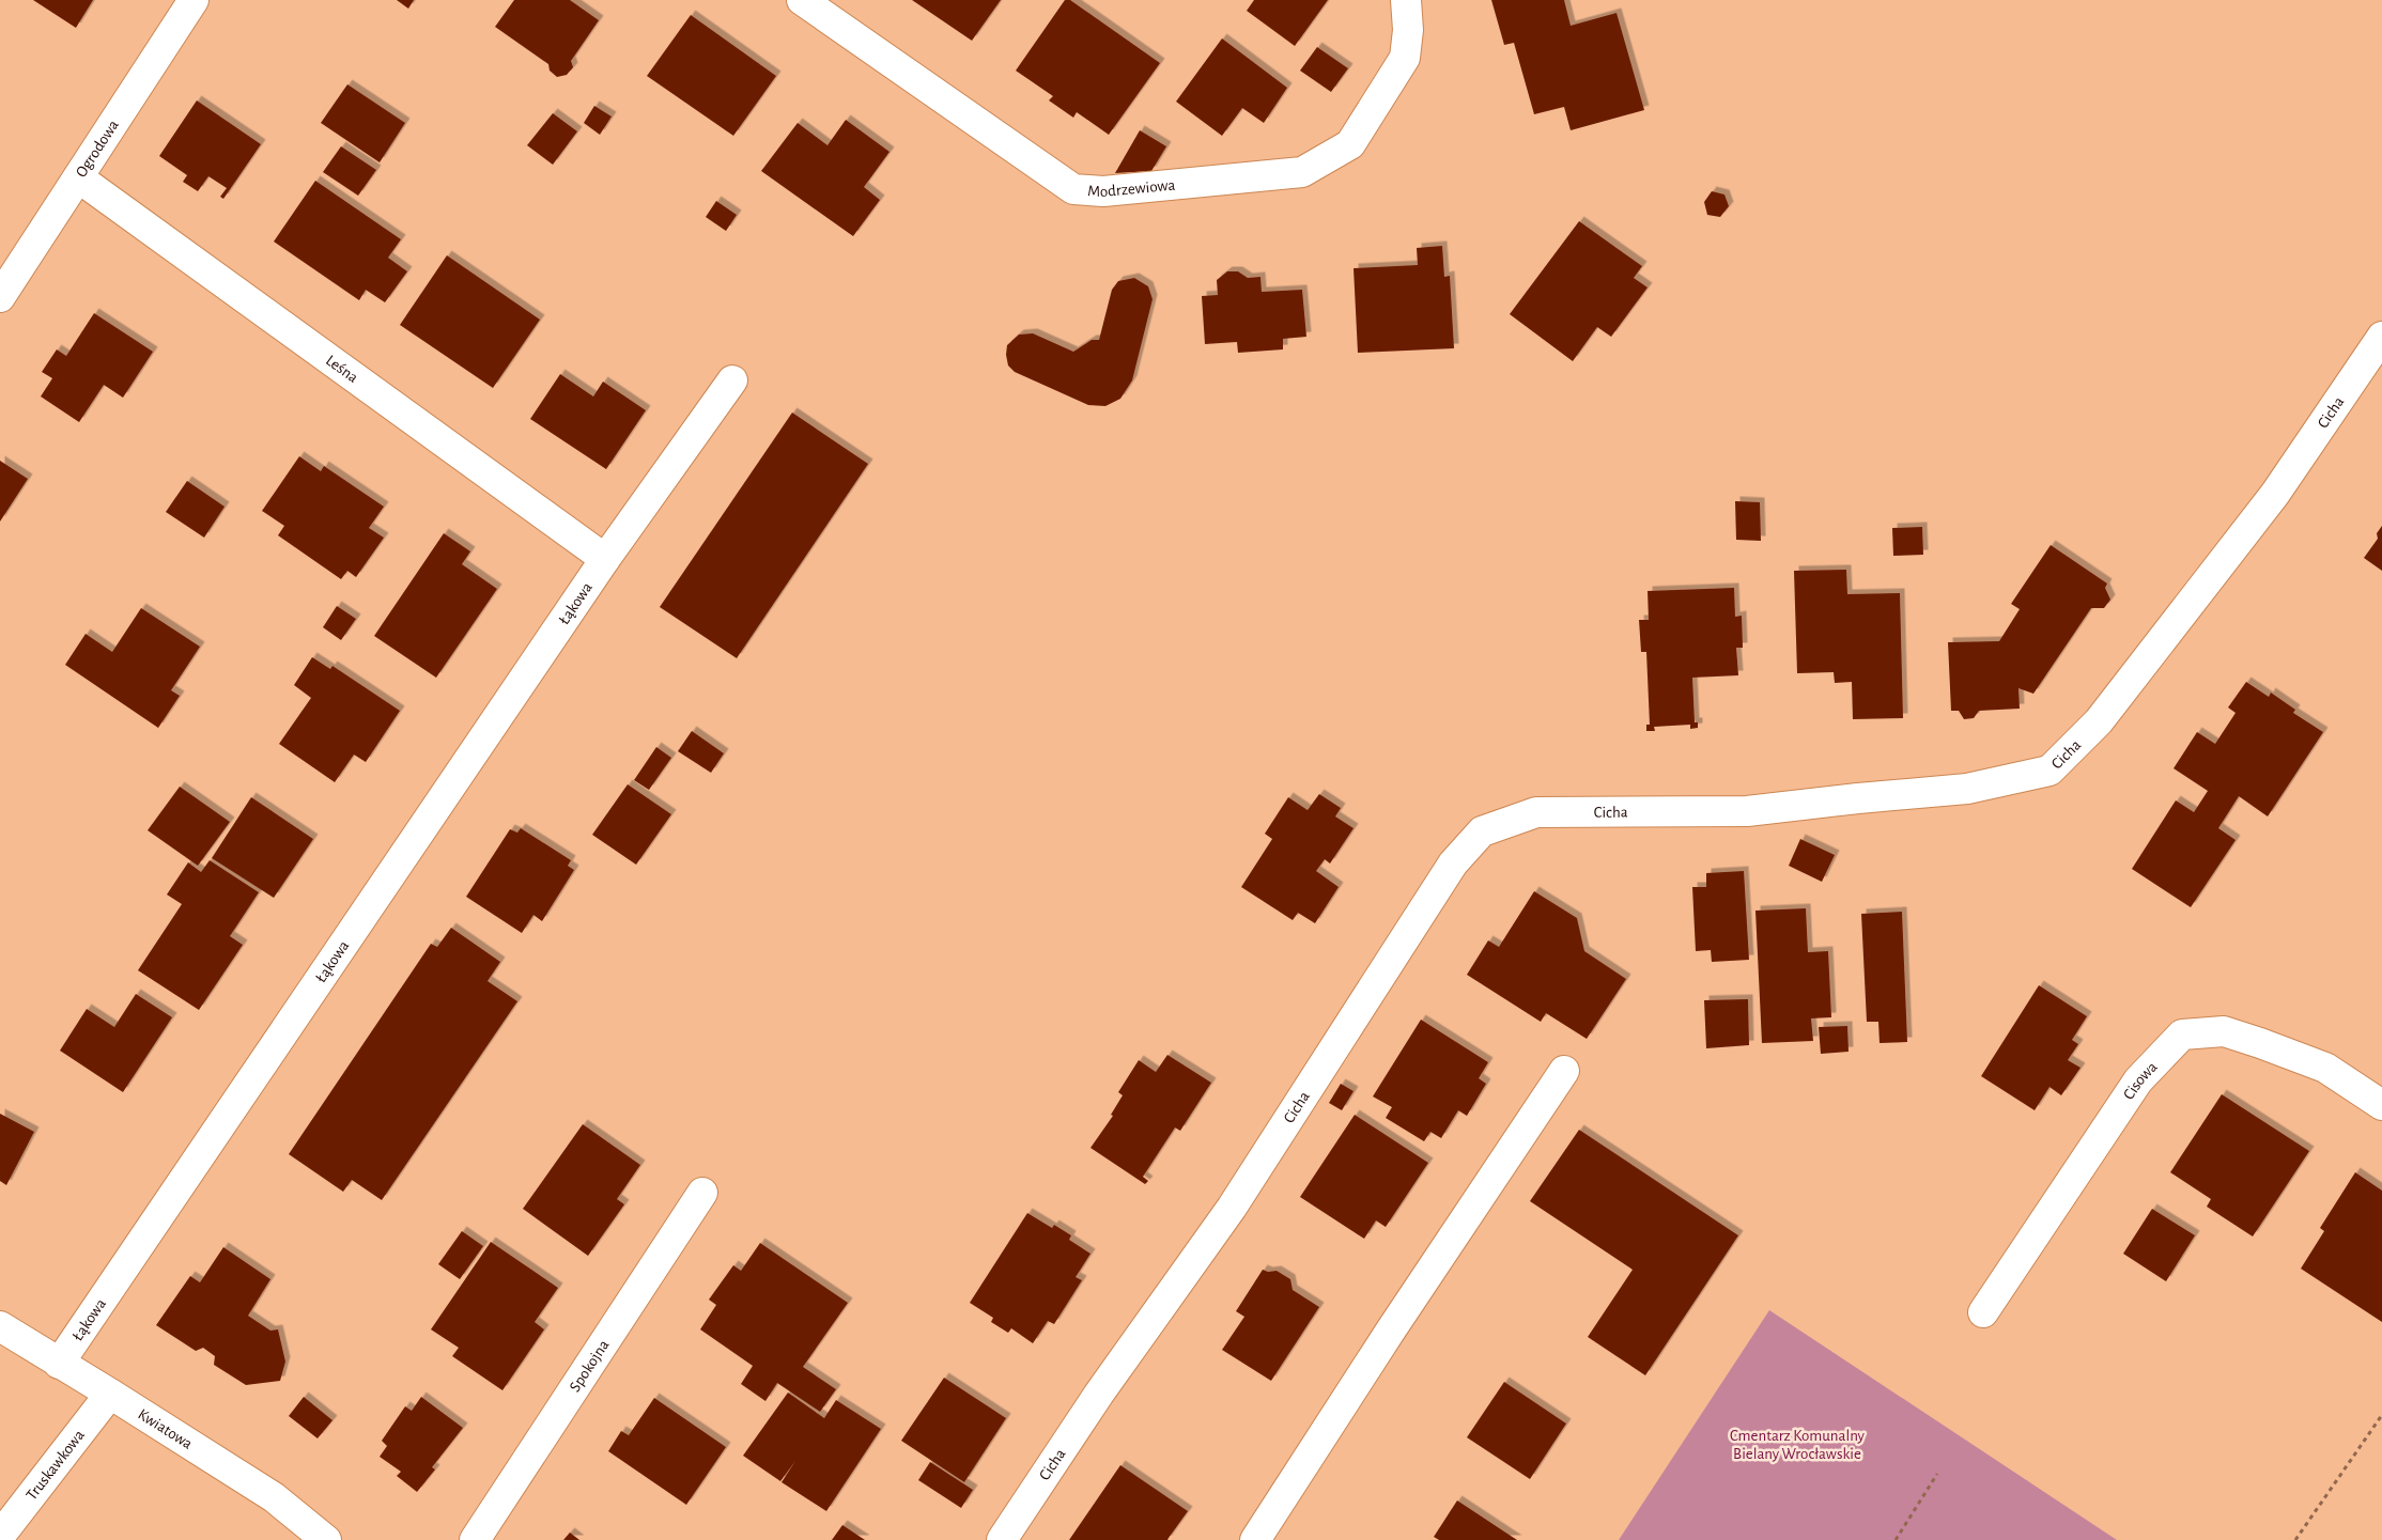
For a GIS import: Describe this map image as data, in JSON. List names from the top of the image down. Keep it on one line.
{"streets":{"street":["Ogrodowa","Modrzewiowa","Leśna","Cicha","Łąkowa","Cisowa","Spokojna","Kwiatowa","Truskawkowa"]},"crossings":[["Ogrodowa","Leśna"],["Leśna","Łąkowa"],["Łąkowa","Kwiatowa"],["Kwiatowa","Truskawkowa"]],"parks":["Cmentarz Komunalny Bielany Wrocławskie"]}
